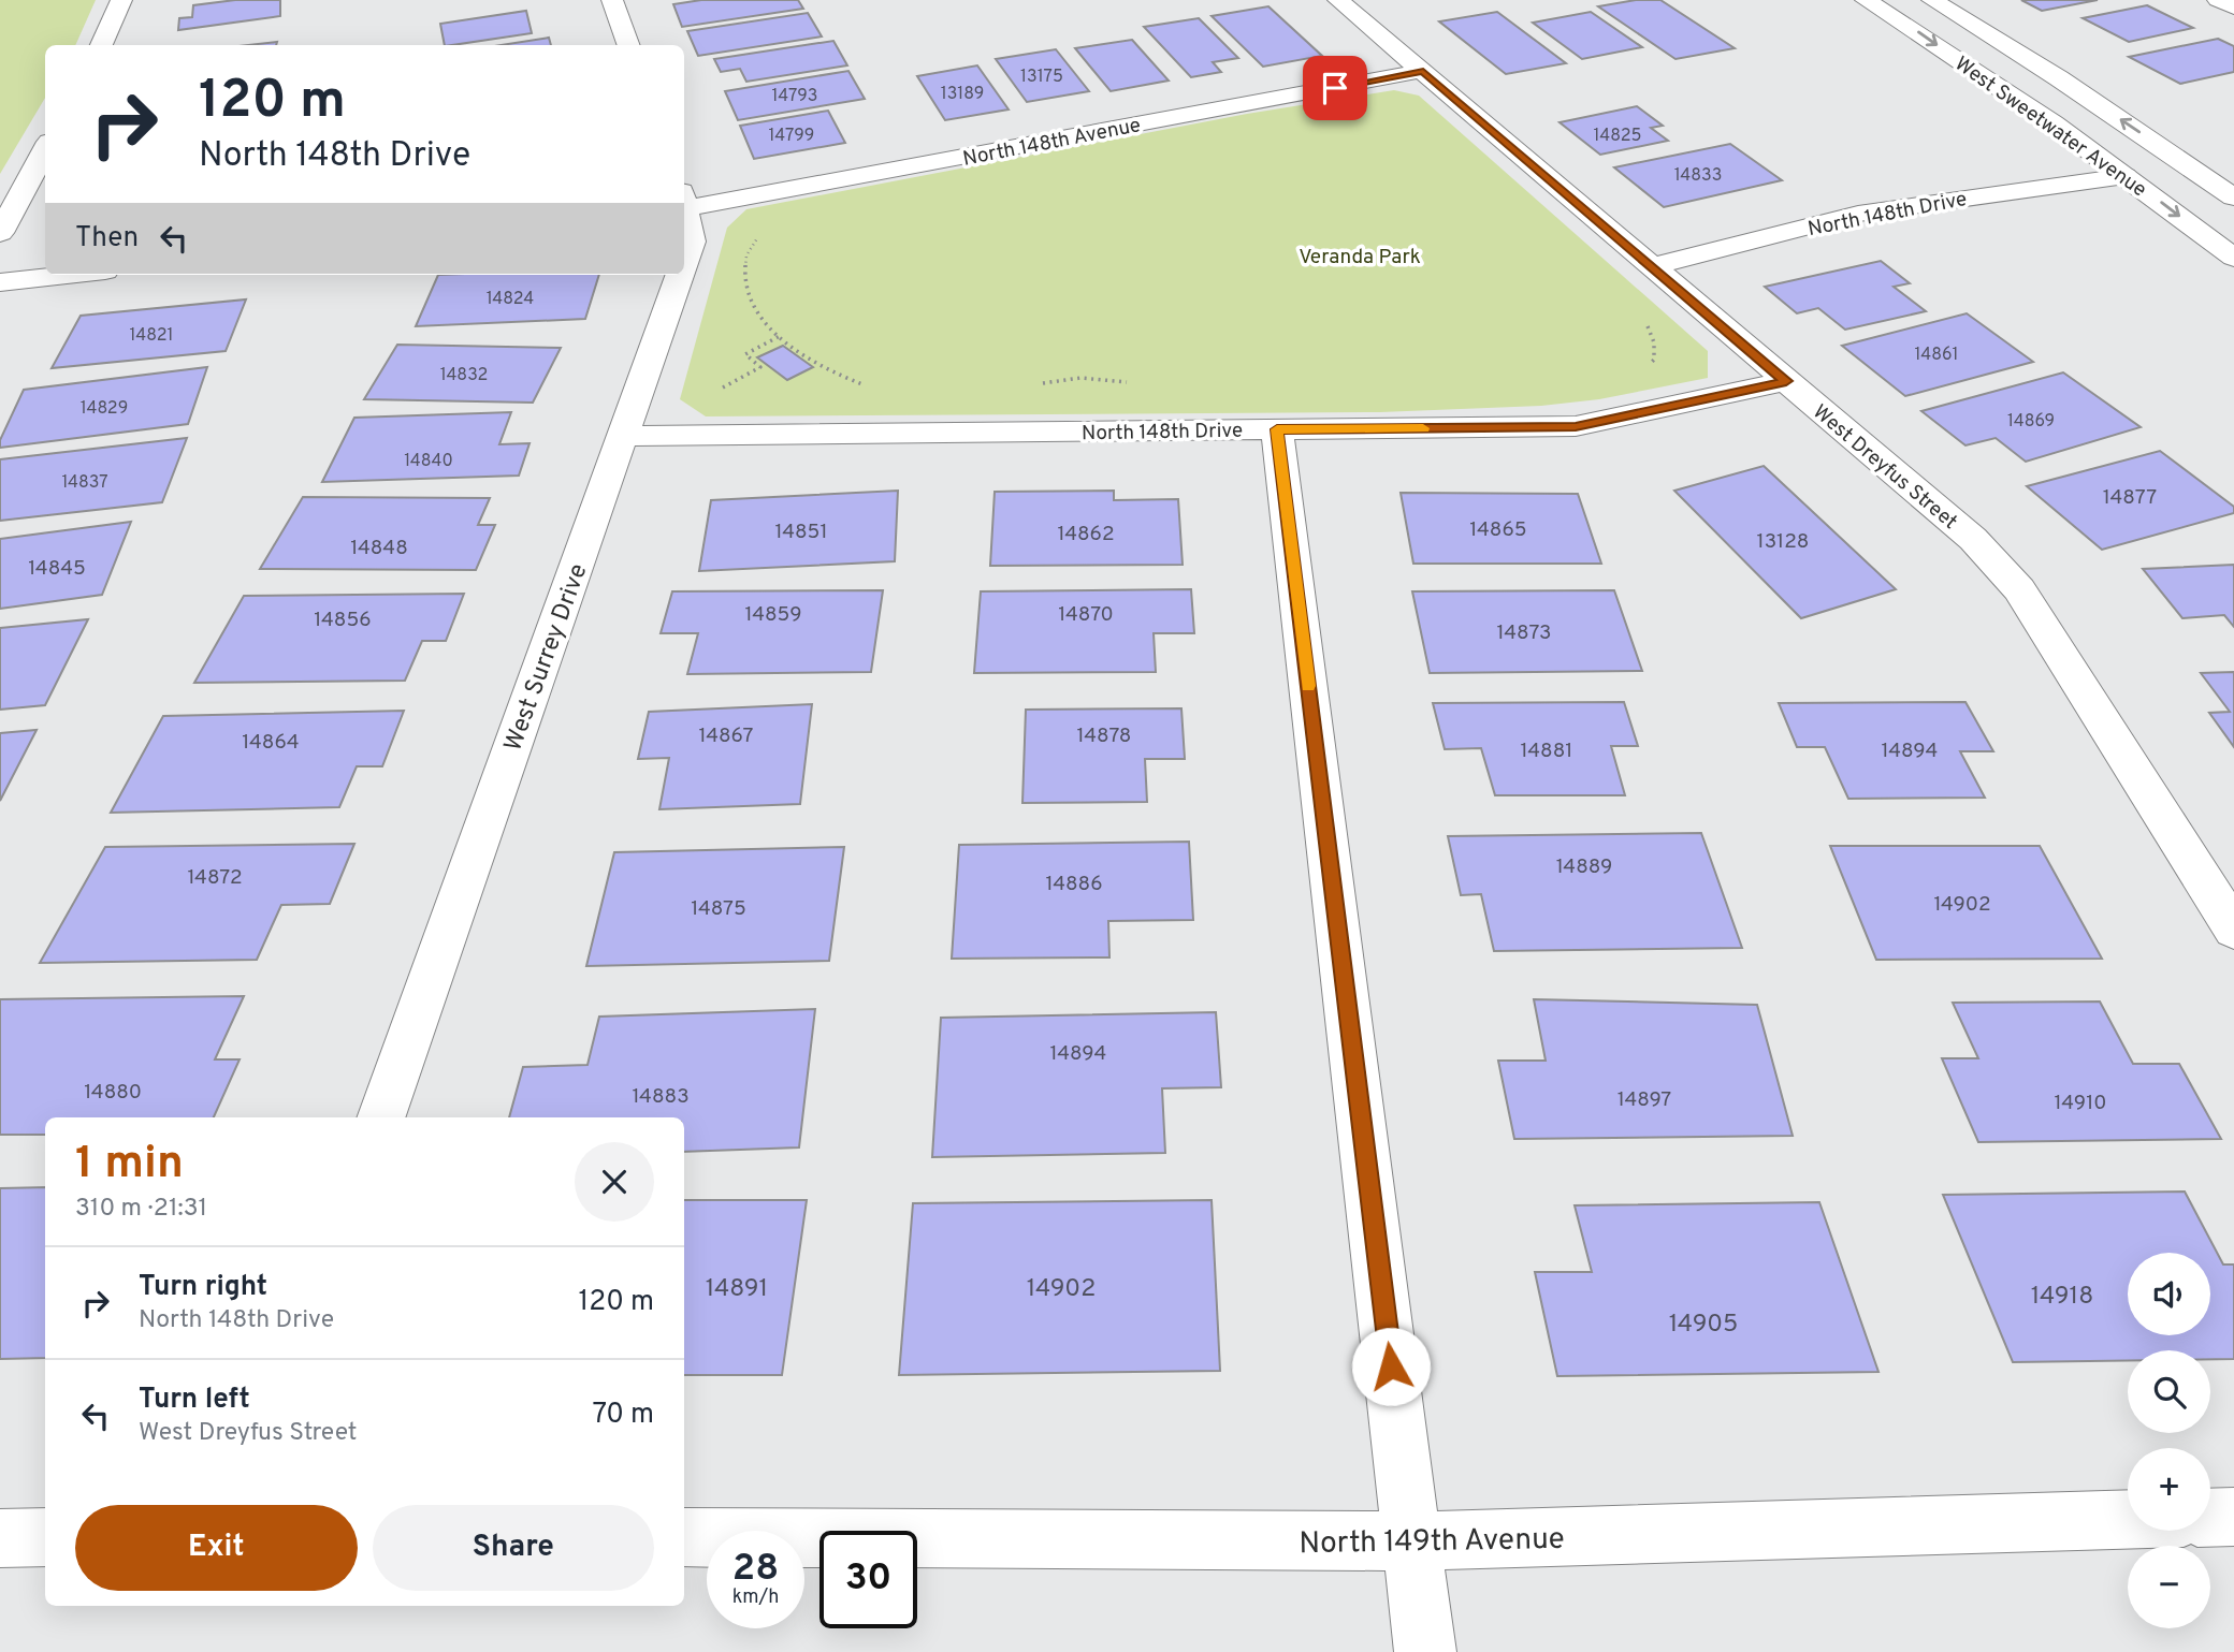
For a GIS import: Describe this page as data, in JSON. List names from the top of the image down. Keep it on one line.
{"streets":{"street":["West Sweetwater Avenue","North 148th Avenue","North 148th Drive","West Dreyfus Street","West Surrey Drive","North 149th Avenue"]},"crossings":[["West Sweetwater Avenue","North 148th Drive"],["North 148th Avenue","West Dreyfus Street"],["North 148th Drive","West Dreyfus Street"],["North 148th Drive","West Surrey Drive"]],"parks":["Veranda Park"],"house_numbers":["13175","13189","14793","14799","14825","14833","14824","14821","14861","14832","14829","14869","14840","14837","14877","14865","14851","14862","13128","14848","14845","14859","14870","14856","14873","14867","14878","14864","14881","14894","14889","14872","14886","14902","14875","14894","14880","14883","14897","14910","14891","14902","14918","14905"],"page":{"turn":["120 m","North 148th Drive"],"then":"Then","heading":["1 min","310 m · 21:31"],"list":[{"name":"Turn right","note":"North 148th Drive","value":"120 m"},{"name":"Turn left","note":"West Dreyfus Street","value":"70 m"}],"map_buttons":["+","−"],"buttons":["Exit","Share"],"speed":"28 km/h","limit":"30"}}
